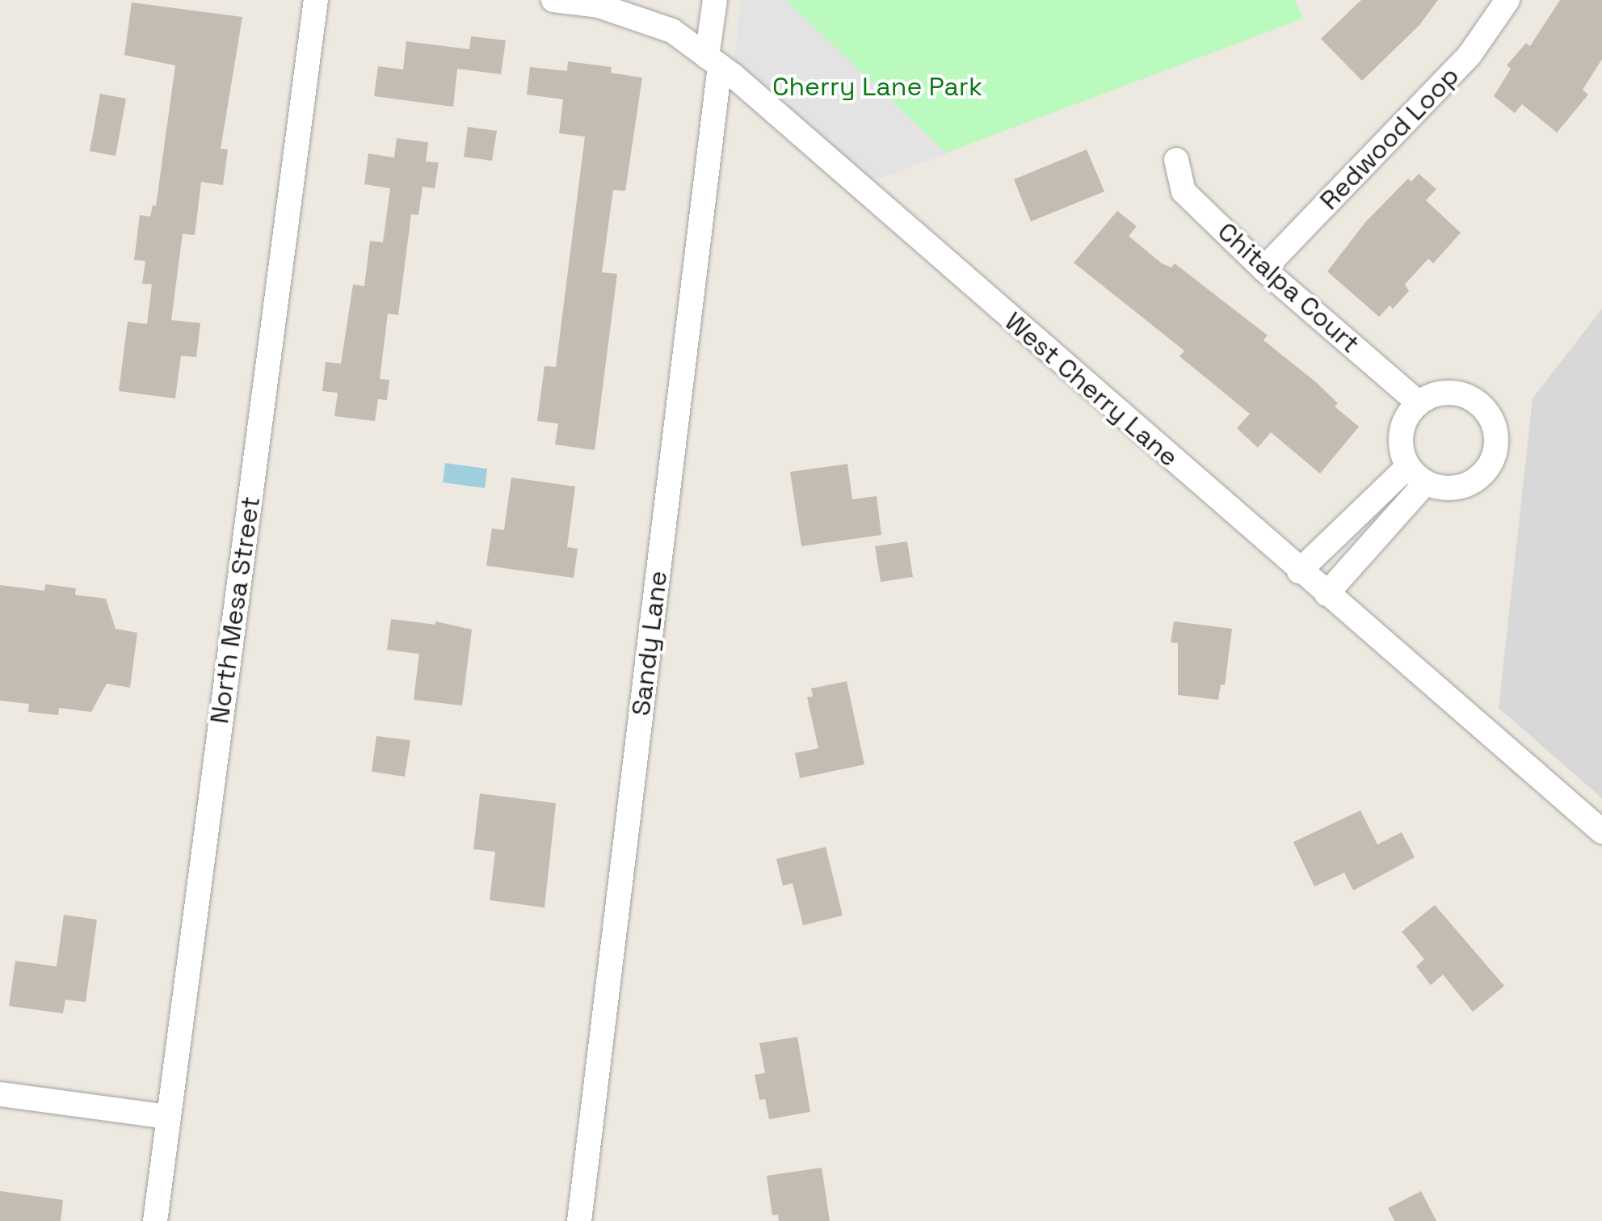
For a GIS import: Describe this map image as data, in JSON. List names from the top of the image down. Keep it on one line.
{"streets":{"street":["Redwood Loop","Chitalpa Court","West Cherry Lane","North Mesa Street","Sandy Lane"]},"crossings":[["Redwood Loop","Chitalpa Court"],["West Cherry Lane","Sandy Lane"]],"parks":["Cherry Lane Park"]}
